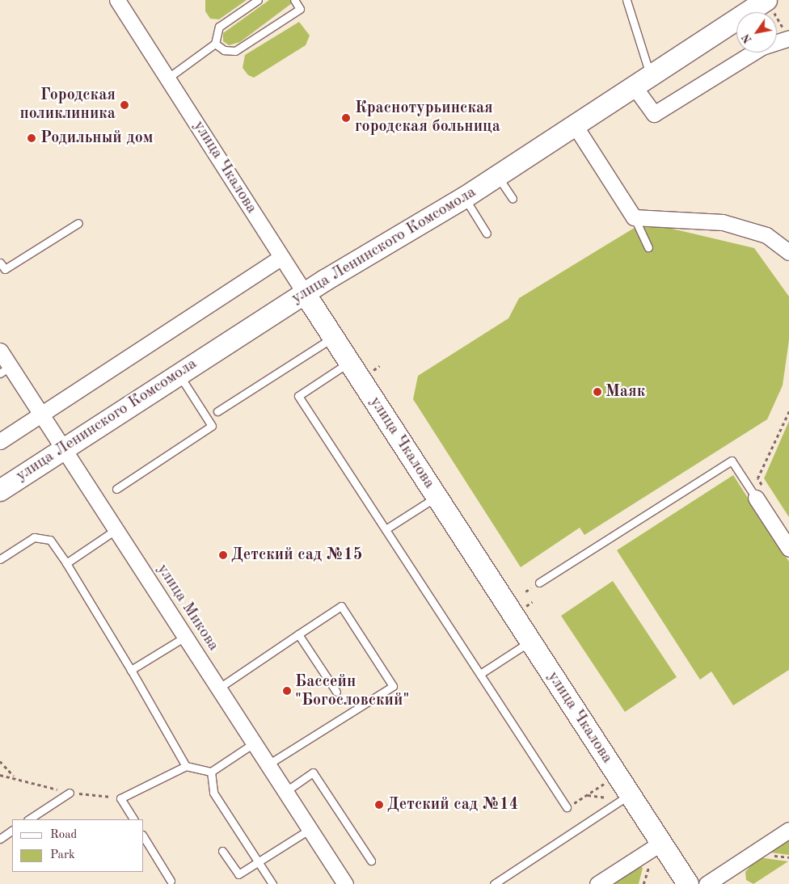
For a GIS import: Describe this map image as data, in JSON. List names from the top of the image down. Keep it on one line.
{"streets":{"main road":["улица Чкалова","улица Ленинского Комсомола"],"street":["улица Микова"]},"crossings":[["улица Чкалова","улица Ленинского Комсомола"],["улица Ленинского Комсомола","улица Микова"]],"places":["Городская поликлиника","Краснотурьинская городская больница","Родильный дом","Маяк","Детский сад №15","Бассейн \"Богословский\"","Детский сад №14"],"legend":["Road","Park"],"north":"bottom left"}
